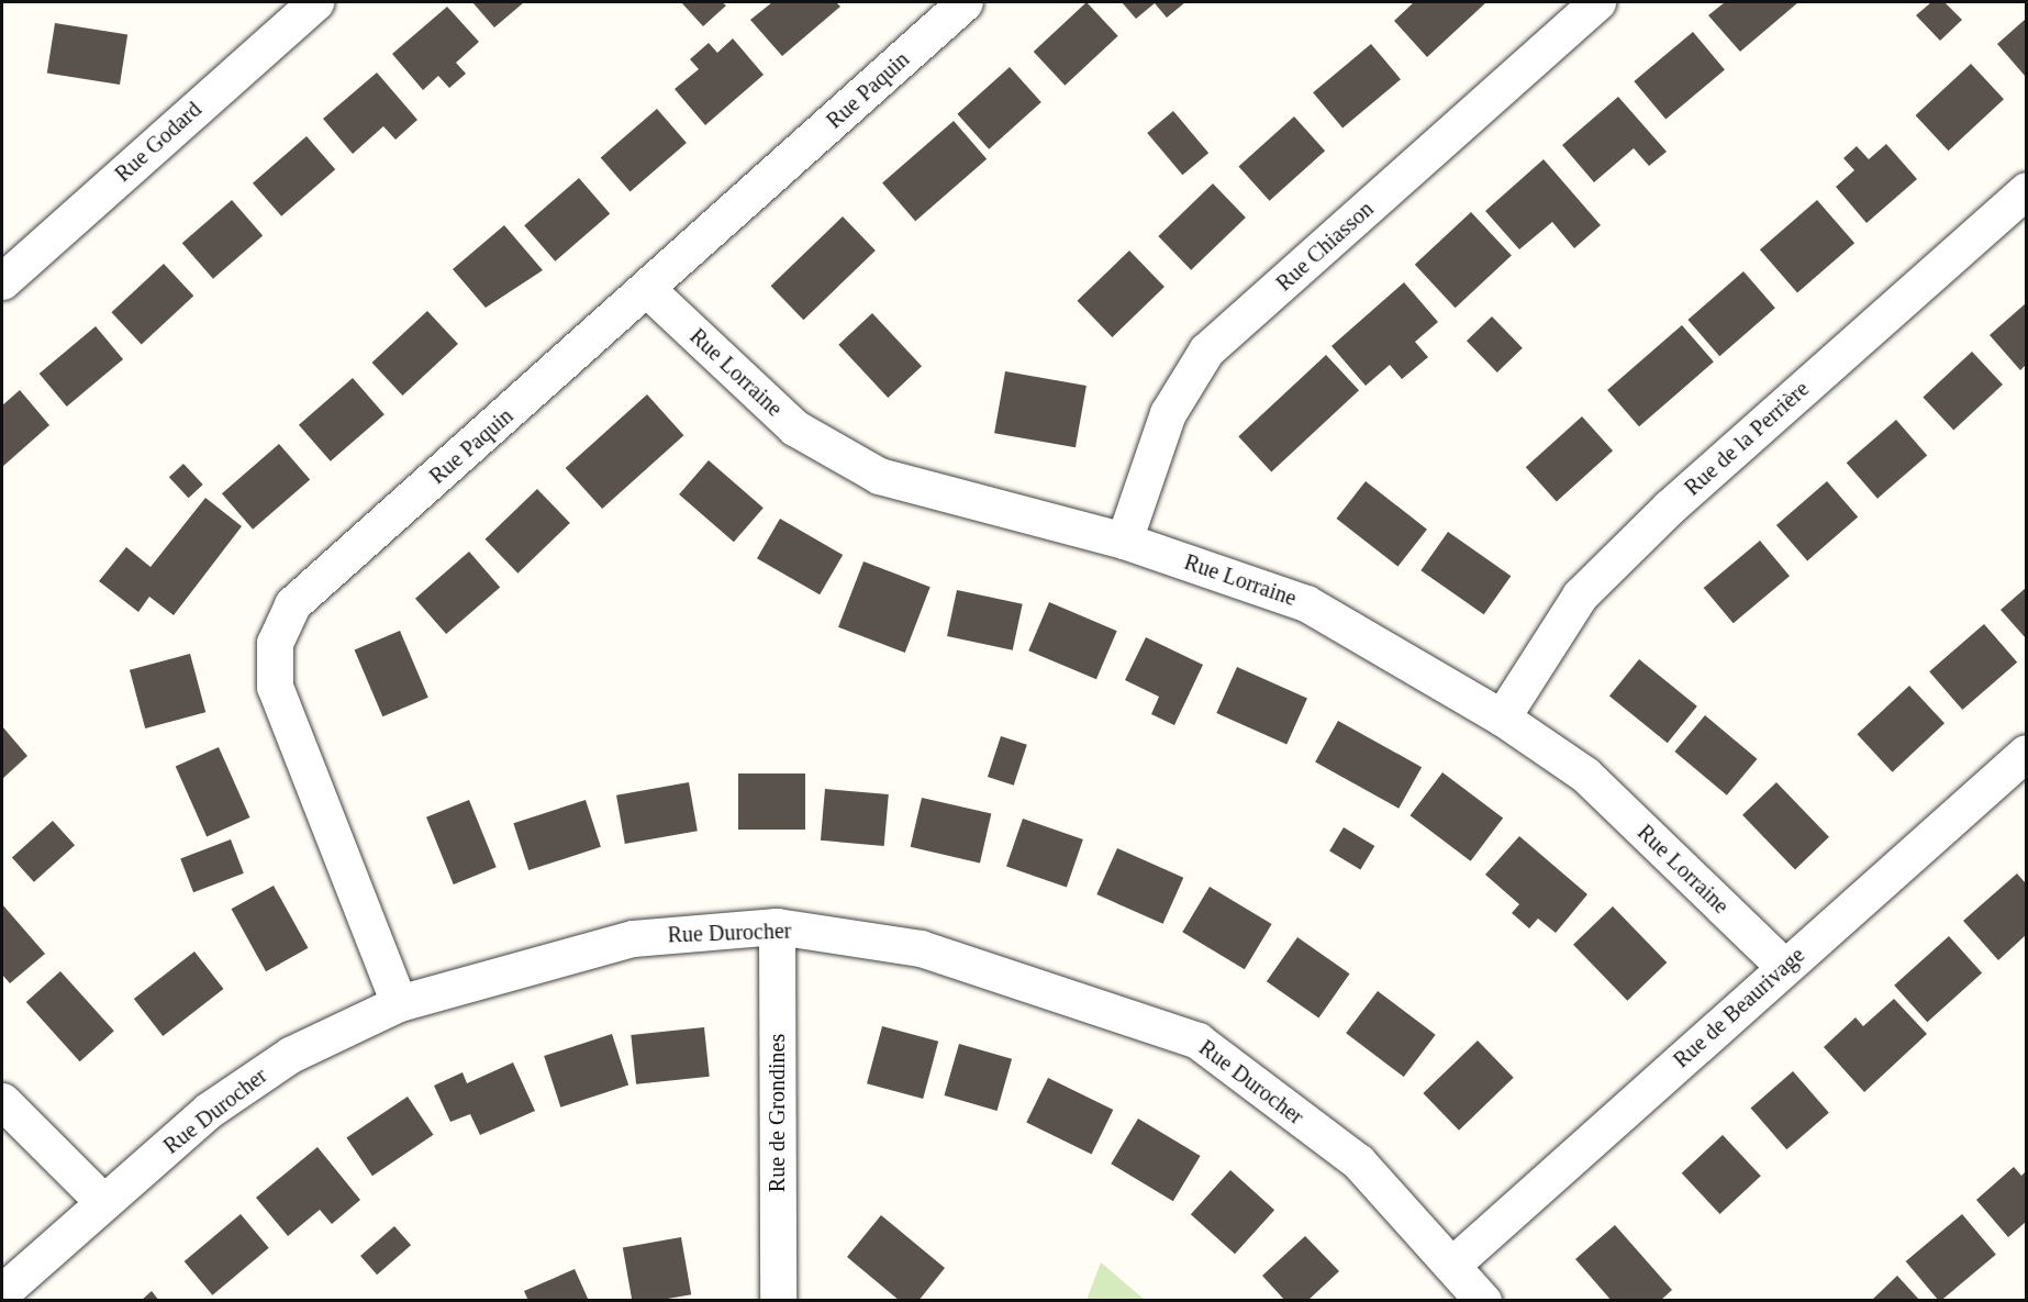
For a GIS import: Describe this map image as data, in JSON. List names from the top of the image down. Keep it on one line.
{"streets":{"street":["Rue Paquin","Rue Godard","Rue Chiasson","Rue Lorraine","Rue de la Perrière","Rue Durocher","Rue de Beaurivage","Rue de Grondines"]},"crossings":[["Rue Paquin","Rue Lorraine"],["Rue Paquin","Rue Durocher"],["Rue Chiasson","Rue Lorraine"],["Rue Lorraine","Rue de la Perrière"],["Rue Lorraine","Rue de Beaurivage"],["Rue Durocher","Rue de Beaurivage"],["Rue Durocher","Rue de Grondines"]]}
